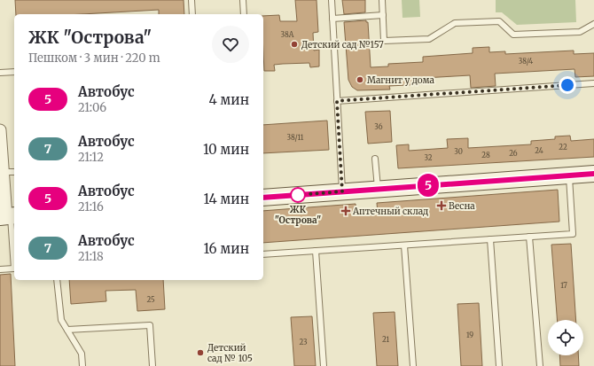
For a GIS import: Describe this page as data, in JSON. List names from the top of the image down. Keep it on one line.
{"places":{"other":["Детский сад №157","Магнит у дома","ЖК \"Острова\"","Детский сад № 105"],"health":["Весна","Аптечный склад"]},"lines":["bus line 5"],"house_numbers":["38А","38/4","36","38/11","22","24","30","26","28","32","17","25","19","21","23"],"page":{"on_map":"5","heading":["ЖК \"Острова\"","Пешком · 3 мин · 220 m"],"list":[{"mark":"5","name":"Автобус","note":"21:06","value":"4 мин"},{"mark":"7","name":"Автобус","note":"21:12","value":"10 мин"},{"mark":"5","name":"Автобус","note":"21:16","value":"14 мин"},{"mark":"7","name":"Автобус","note":"21:18","value":"16 мин"}]}}
